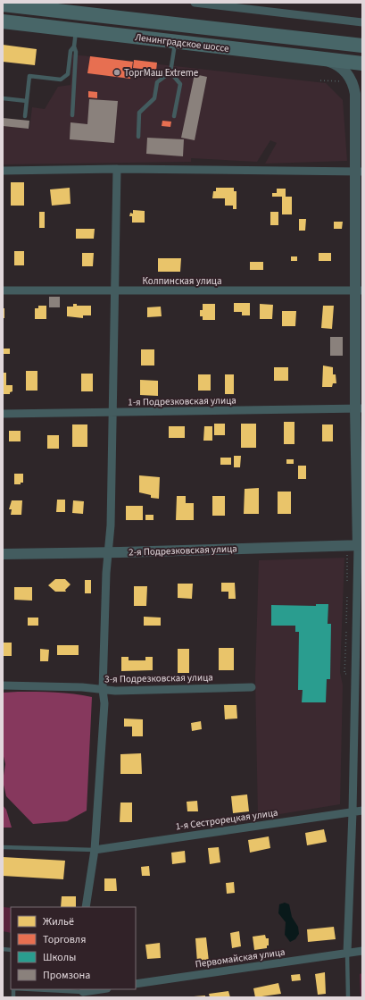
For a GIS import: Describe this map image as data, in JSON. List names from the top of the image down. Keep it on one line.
{"streets":{"highway":["Ленинградское шоссе"],"street":["Колпинская улица","1-я Подрезковская улица","2-я Подрезковская улица","3-я Подрезковская улица","1-я Сестрорецкая улица","Первомайская улица"]},"places":["ТоргМаш Extreme"],"legend":["Жильё","Торговля","Школы","Промзона"]}
